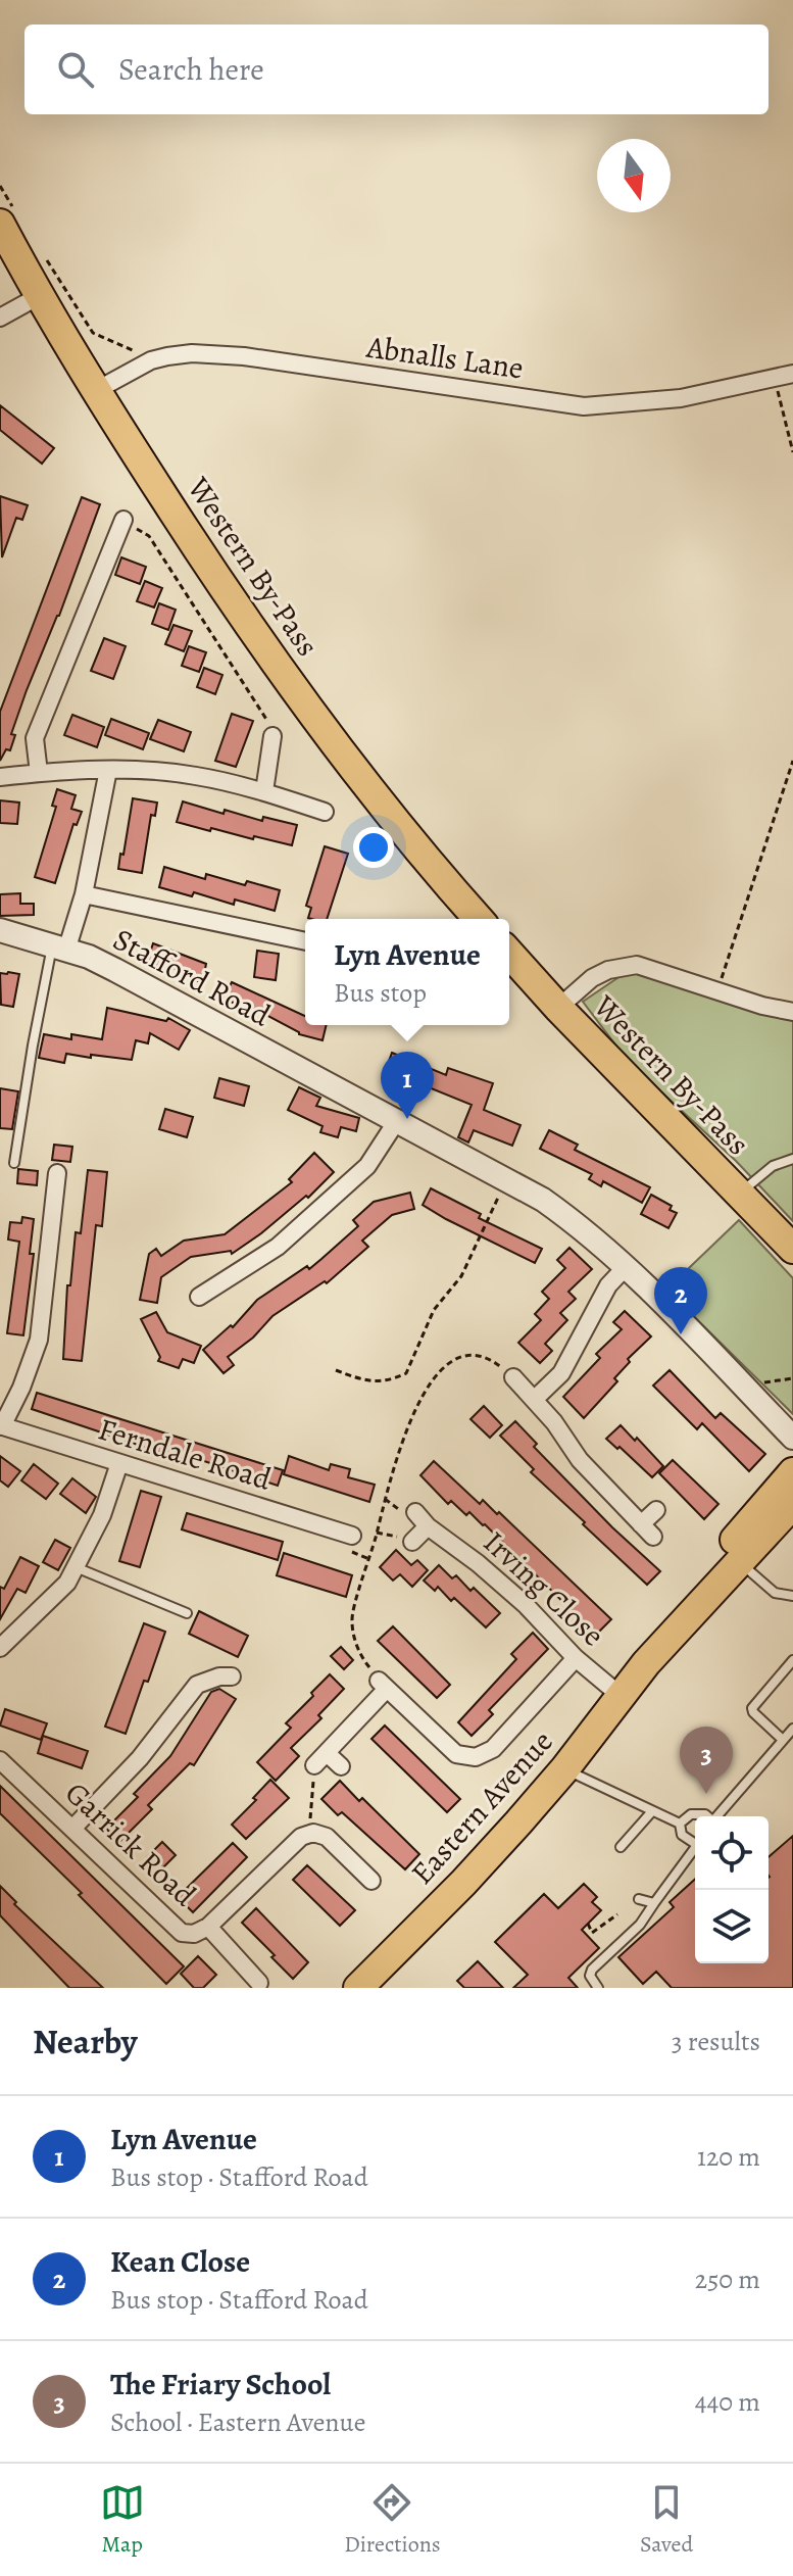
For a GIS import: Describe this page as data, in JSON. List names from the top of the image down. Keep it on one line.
{"streets":{"highway":["Western By-Pass","Eastern Avenue"],"street":["Abnalls Lane","Stafford Road","Ferndale Road","Irving Close","Garrick Road"]},"crossings":[["Abnalls Lane","Western By-Pass"],["Irving Close","Eastern Avenue"]],"north":"bottom","page":{"search":"Search here","popup":["Lyn Avenue","Bus stop"],"pins":["1","2","3"],"heading":["Nearby","3 results"],"list":[{"mark":"1","name":"Lyn Avenue","note":"Bus stop · Stafford Road","value":"120 m"},{"mark":"2","name":"Kean Close","note":"Bus stop · Stafford Road","value":"250 m"},{"mark":"3","name":"The Friary School","note":"School · Eastern Avenue","value":"440 m"}],"nav":["Map","Directions","Saved"]}}
